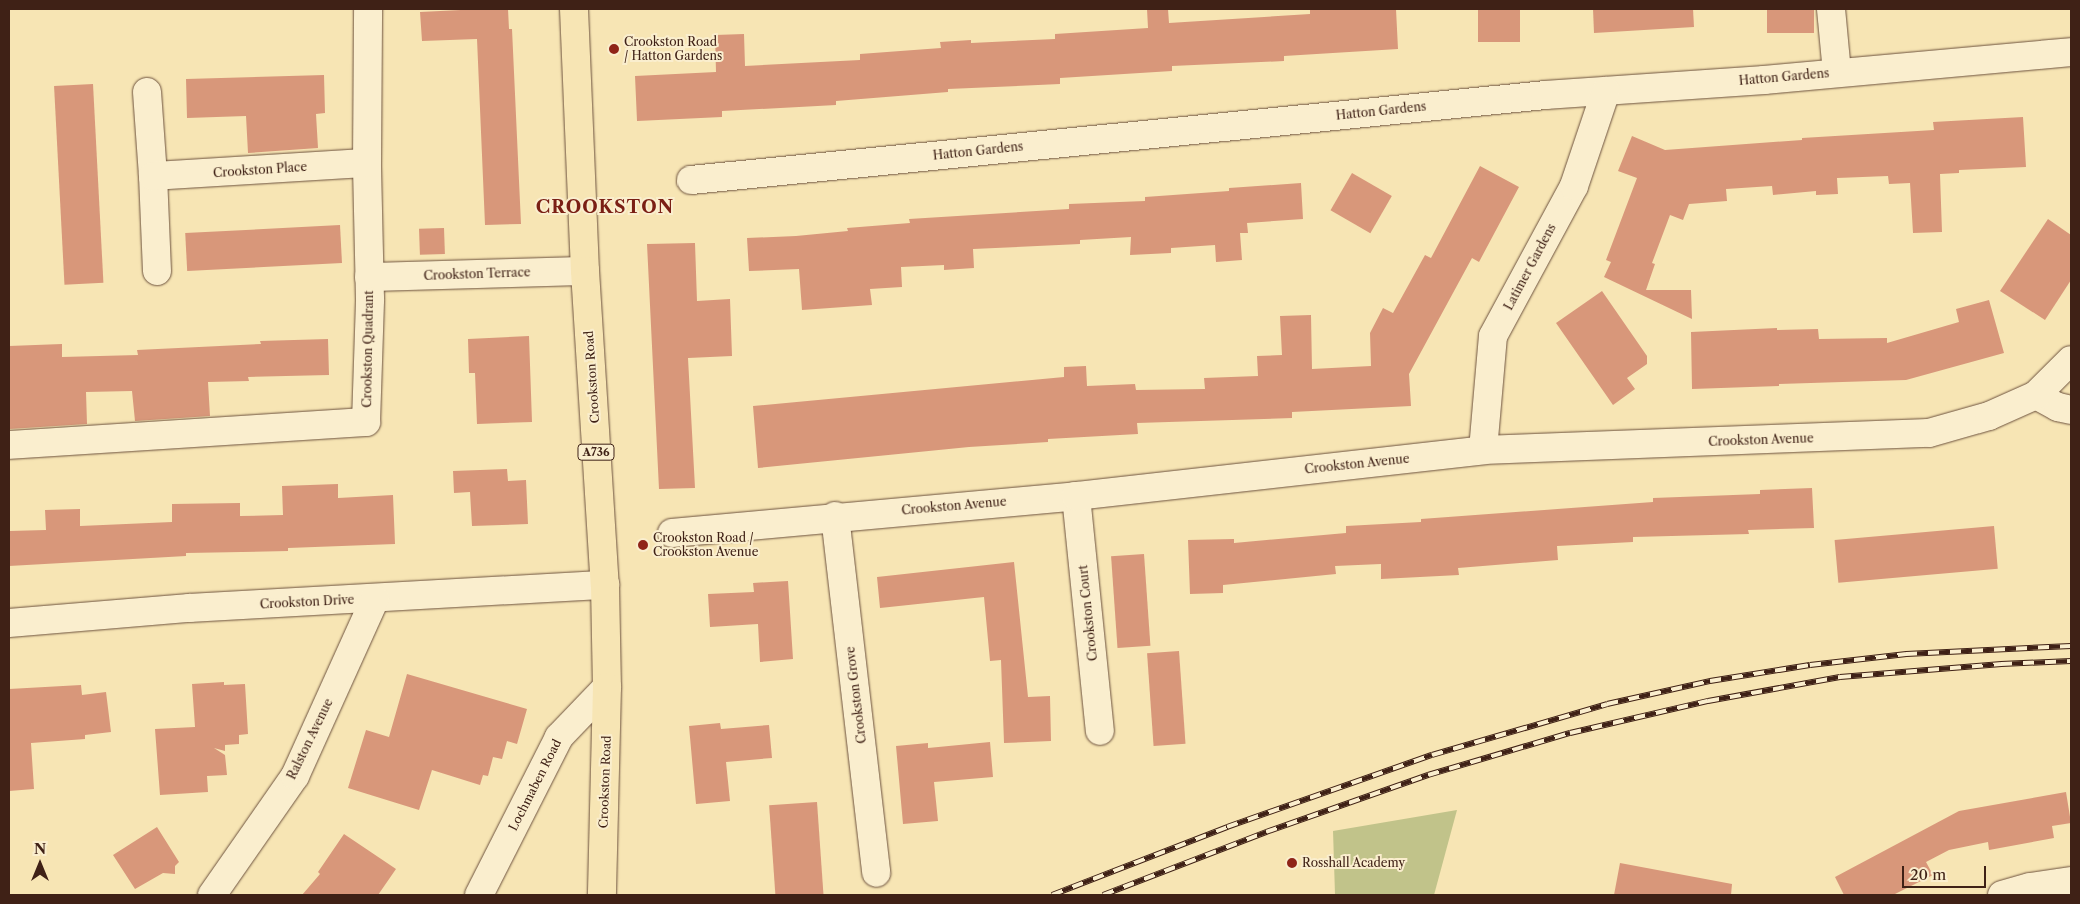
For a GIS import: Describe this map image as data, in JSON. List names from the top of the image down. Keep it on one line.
{"streets":{"main road":["Crookston Road","A736"],"street":["Hatton Gardens","Crookston Place","Latimer Gardens","Crookston Terrace","Crookston Quadrant","Crookston Avenue","Crookston Drive","Crookston Court","Crookston Grove","Ralston Avenue","Lochmaben Road"]},"crossings":[["Hatton Gardens","Latimer Gardens"],["Crookston Place","Crookston Quadrant"],["Latimer Gardens","Crookston Avenue"],["Crookston Terrace","Crookston Quadrant"],["Crookston Terrace","Crookston Road"],["Crookston Road","Crookston Drive"],["Crookston Road","Lochmaben Road"],["Crookston Avenue","Crookston Court"],["Crookston Avenue","Crookston Grove"],["Crookston Drive","Ralston Avenue"]],"districts":["CROOKSTON"],"places":["Crookston Road / Hatton Gardens","Crookston Road / Crookston Avenue","Rosshall Academy"],"scale_bar":"20 m","north":"top"}
